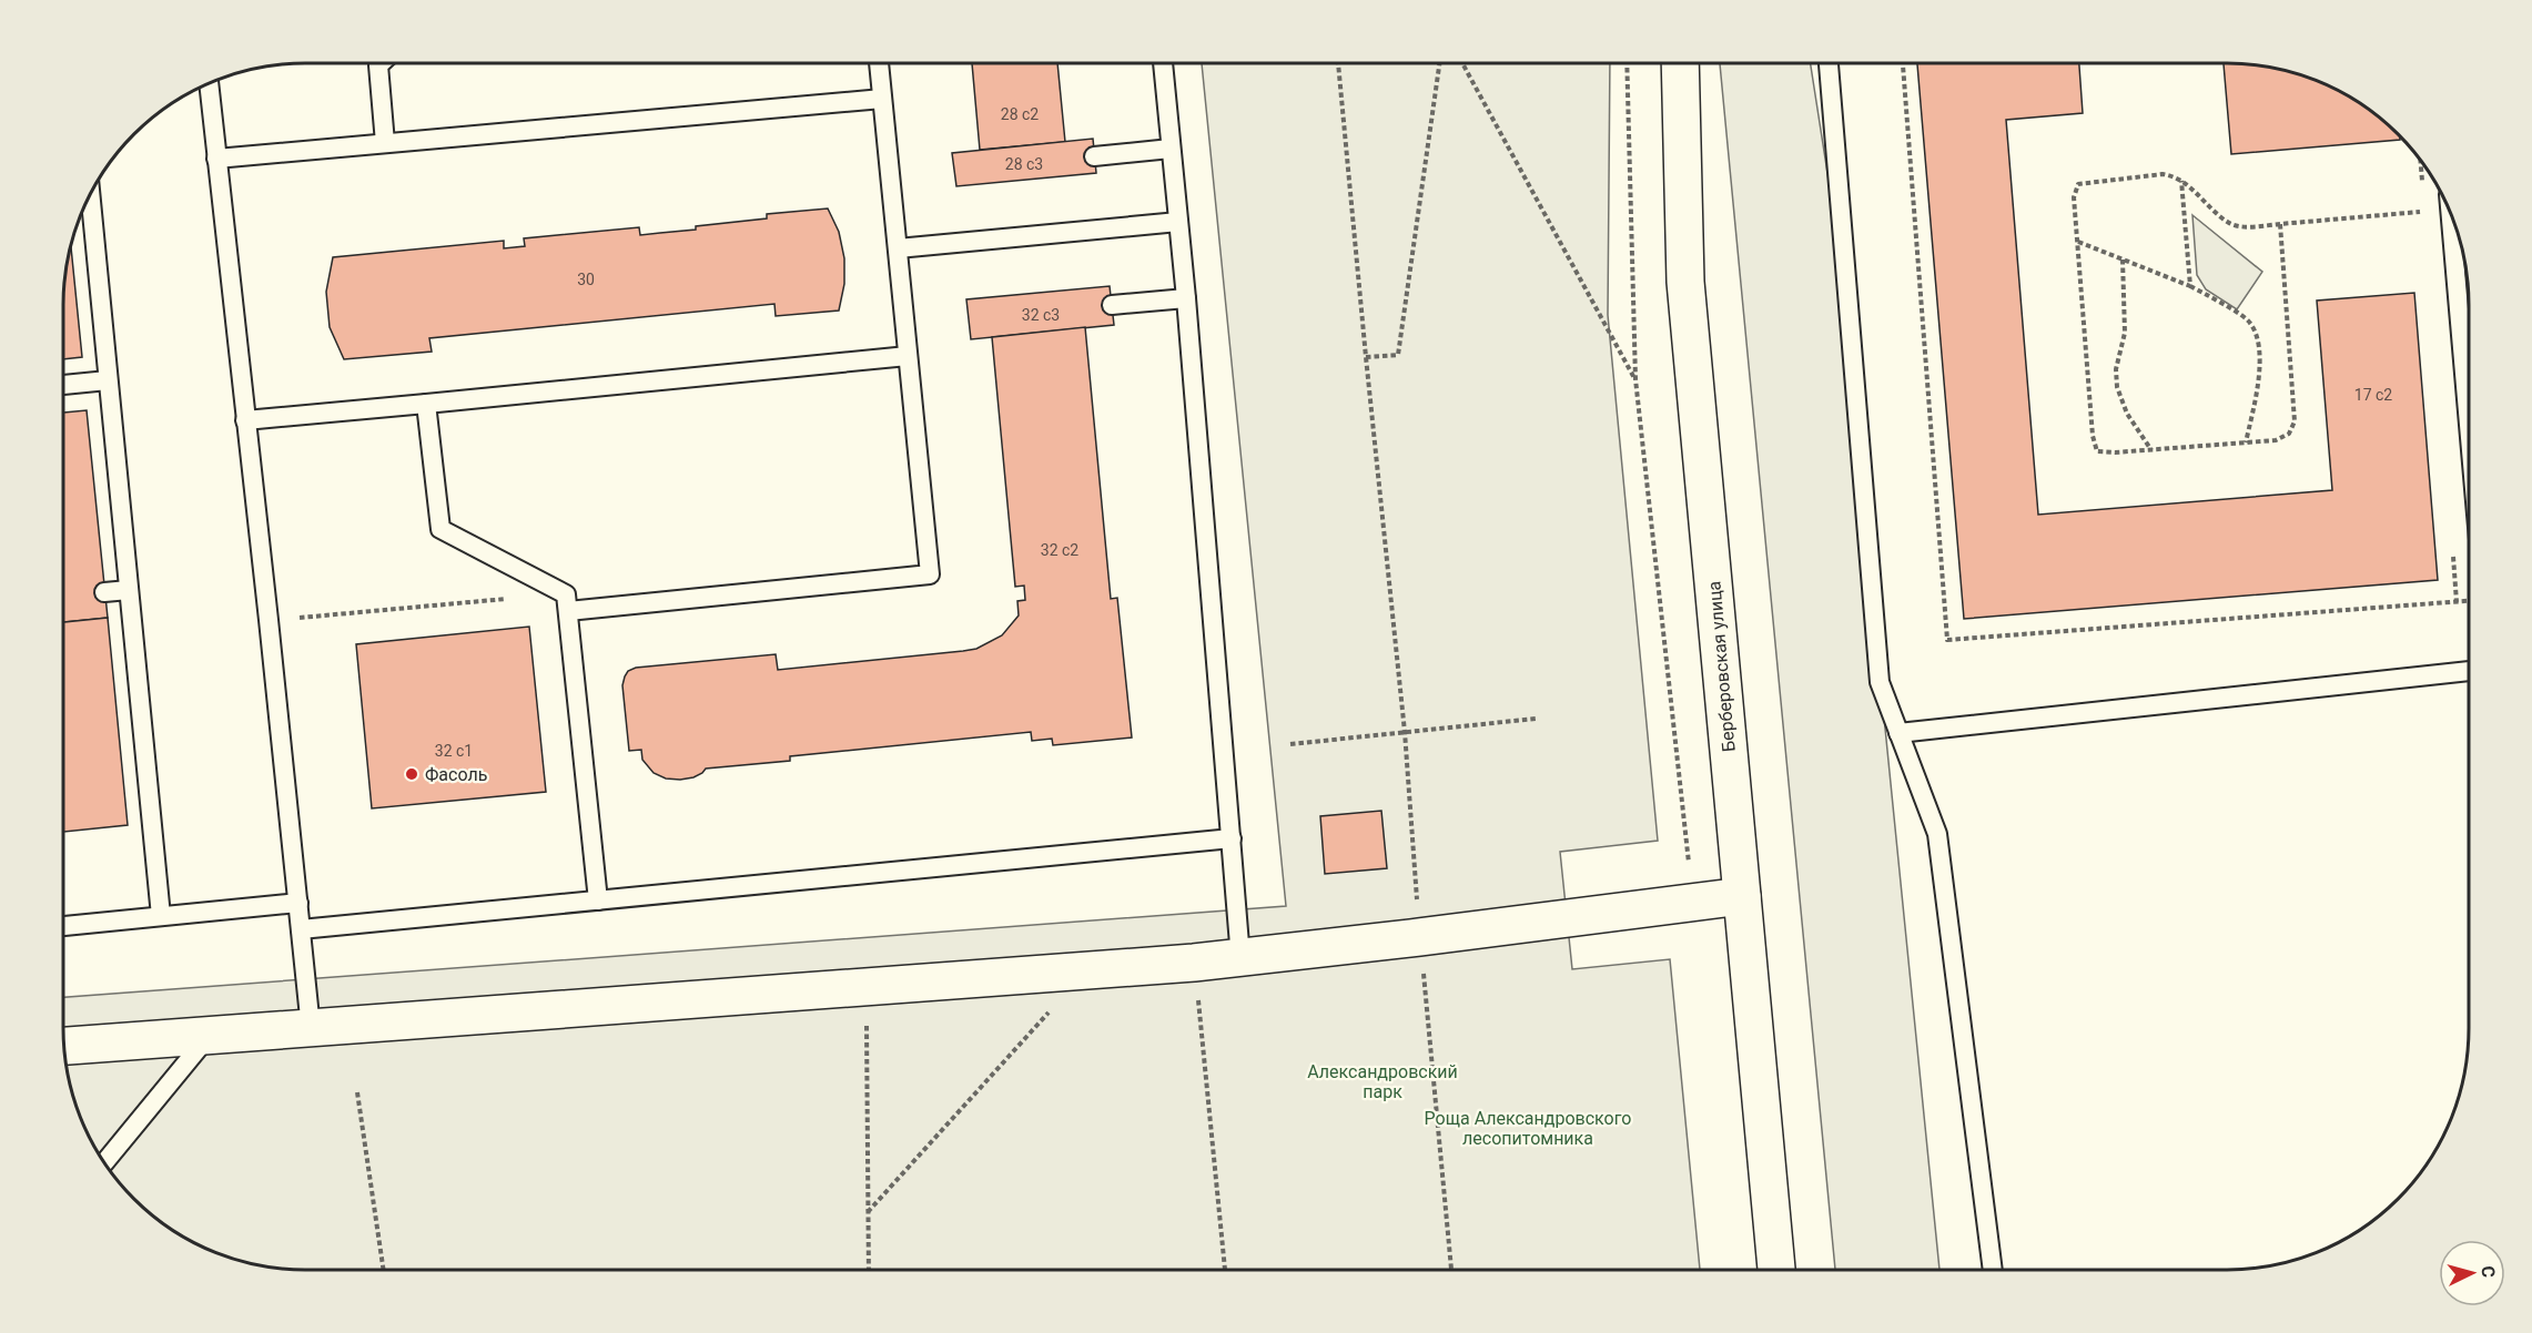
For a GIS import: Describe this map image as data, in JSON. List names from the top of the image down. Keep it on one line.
{"streets":{"street":["Берберовская улица"]},"parks":["Александровский парк","Роща Александровского лесопитомника"],"places":["Фасоль"],"house_numbers":["28 с2","28 с3","30","32 с3","17 с2","32 с2","32 с1"],"north":"right"}
